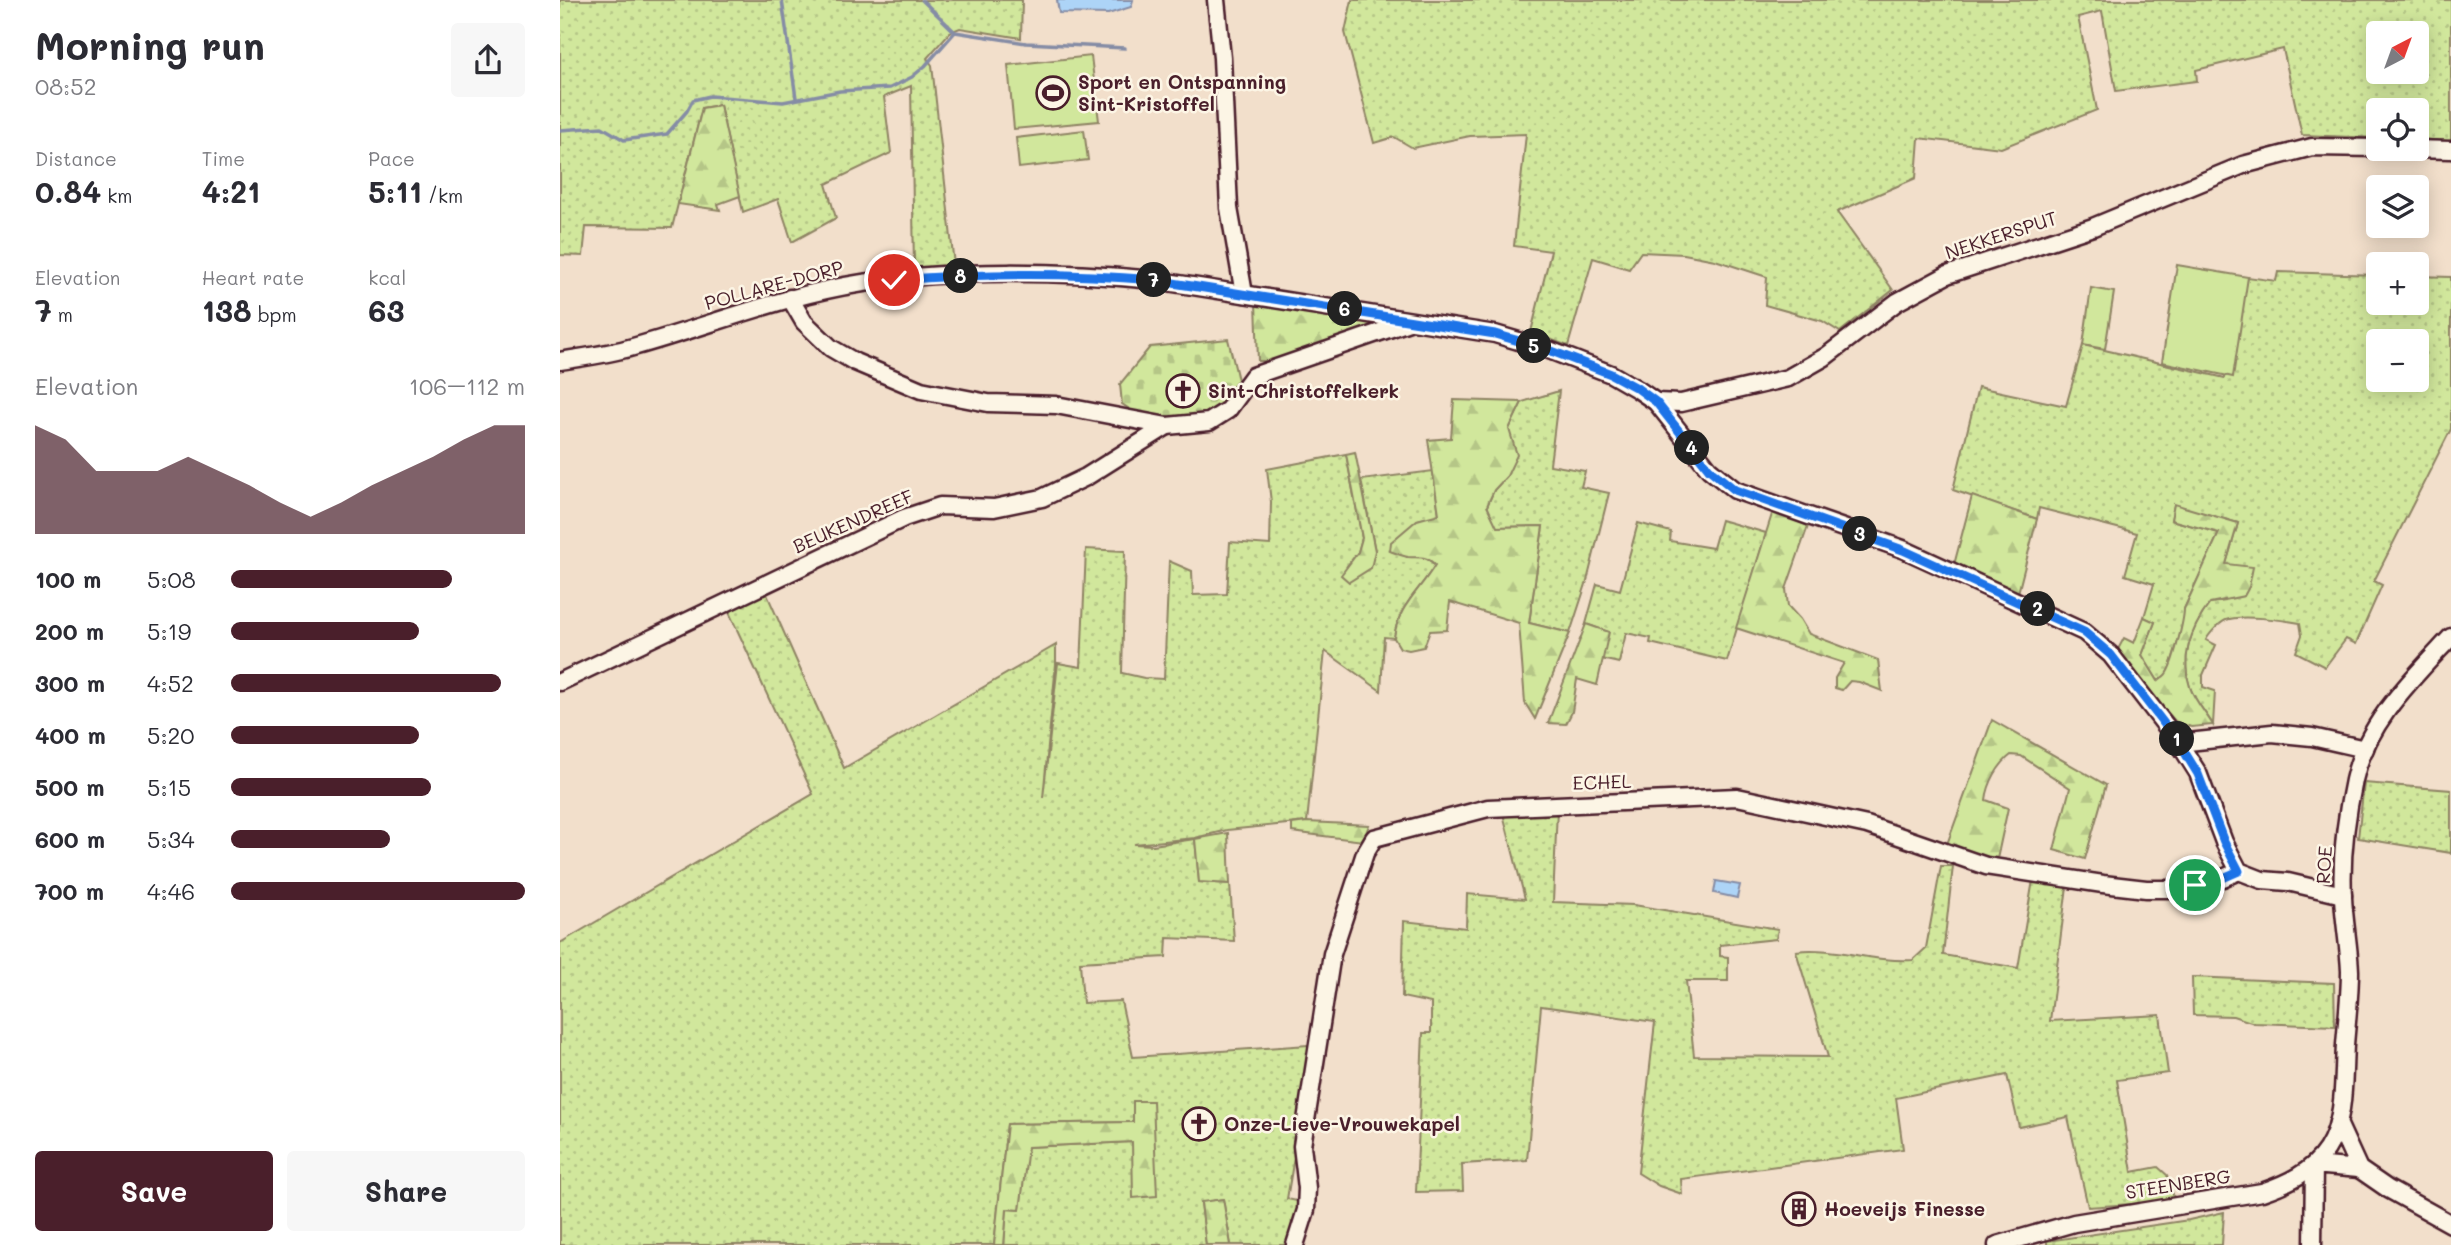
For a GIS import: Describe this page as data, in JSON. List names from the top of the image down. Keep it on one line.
{"streets":{"street":["NEKKERSPUT","POLLARE-DORP","BEUKENDREEF","ECHEL","ROE","STEENBERG"]},"crossings":[["NEKKERSPUT","POLLARE-DORP"],["ROE","STEENBERG"]],"places":{"sports":["Sport en Ontspanning Sint-Kristoffel"],"church":["Sint-Christoffelkerk","Onze-Lieve-Vrouwekapel"],"building":["Hoeveijs Finesse"]},"north":"top right","page":{"heading":["Morning run","08:52"],"map_buttons":["+","−"],"stats":[["Distance","0.84 km"],["Time","4:21"],["Pace","5:11 /km"],["Elevation","7 m"],["Heart rate","138 bpm"],["kcal","63"]],"pins":["8","7","6","5","4","3","2","1"],"chart":["Elevation","106–112 m"],"list":[{"name":"100 m","note":"5:08"},{"name":"200 m","note":"5:19"},{"name":"300 m","note":"4:52"},{"name":"400 m","note":"5:20"},{"name":"500 m","note":"5:15"},{"name":"600 m","note":"5:34"},{"name":"700 m","note":"4:46"}],"buttons":["Save","Share"]}}
